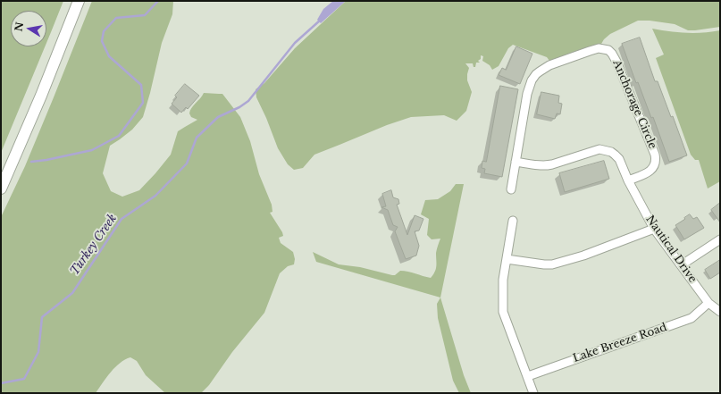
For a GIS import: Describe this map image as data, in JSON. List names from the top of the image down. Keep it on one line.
{"streets":{"street":["Anchorage Circle","Nautical Drive","Lake Breeze Road"]},"crossings":[["Anchorage Circle","Nautical Drive"],["Nautical Drive","Lake Breeze Road"]],"water":["Turkey Creek"],"north":"left"}
